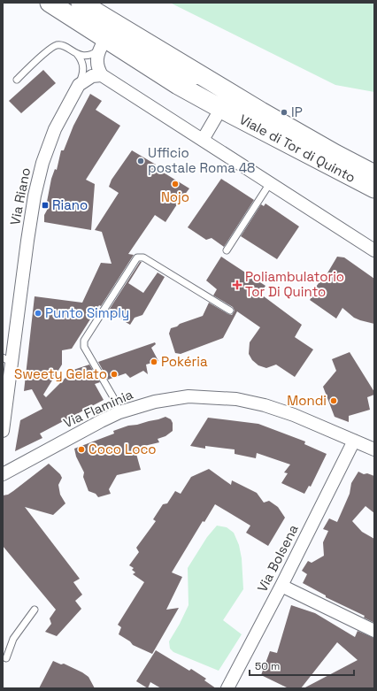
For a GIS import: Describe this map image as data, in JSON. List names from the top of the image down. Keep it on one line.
{"streets":{"main road":["Viale di Tor di Quinto"],"street":["Via Riano","Via Flaminia","Via Bolsena"]},"crossings":[["Via Flaminia","Via Bolsena"]],"places":{"other":["IP","Ufficio postale Roma 48","Nojo","Punto Simply","Pokéria","Sweety Gelato","Mondi","Coco Loco"],"transit":["Riano"],"health":["Poliambulatorio Tor Di Quinto"]},"scale_bar":"50 m"}
